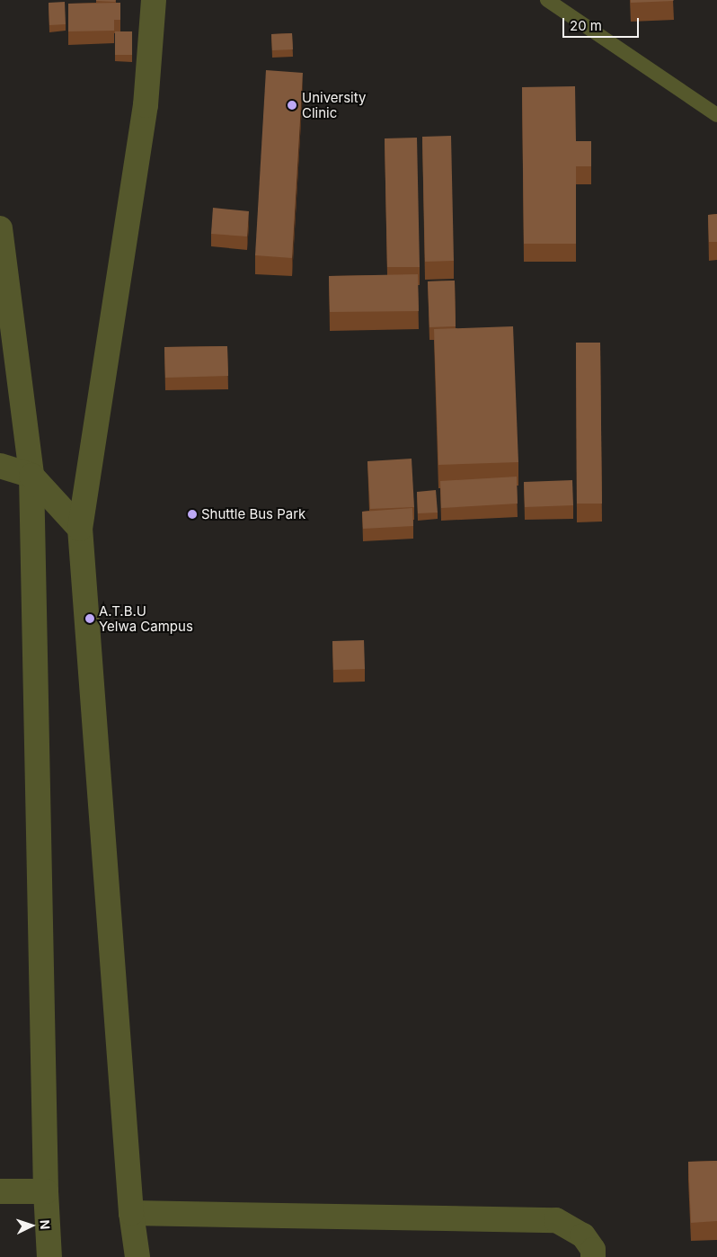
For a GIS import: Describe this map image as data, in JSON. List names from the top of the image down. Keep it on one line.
{"places":["University Clinic","Shuttle Bus Park","A.T.B.U Yelwa Campus"],"scale_bar":"20 m","north":"right"}
